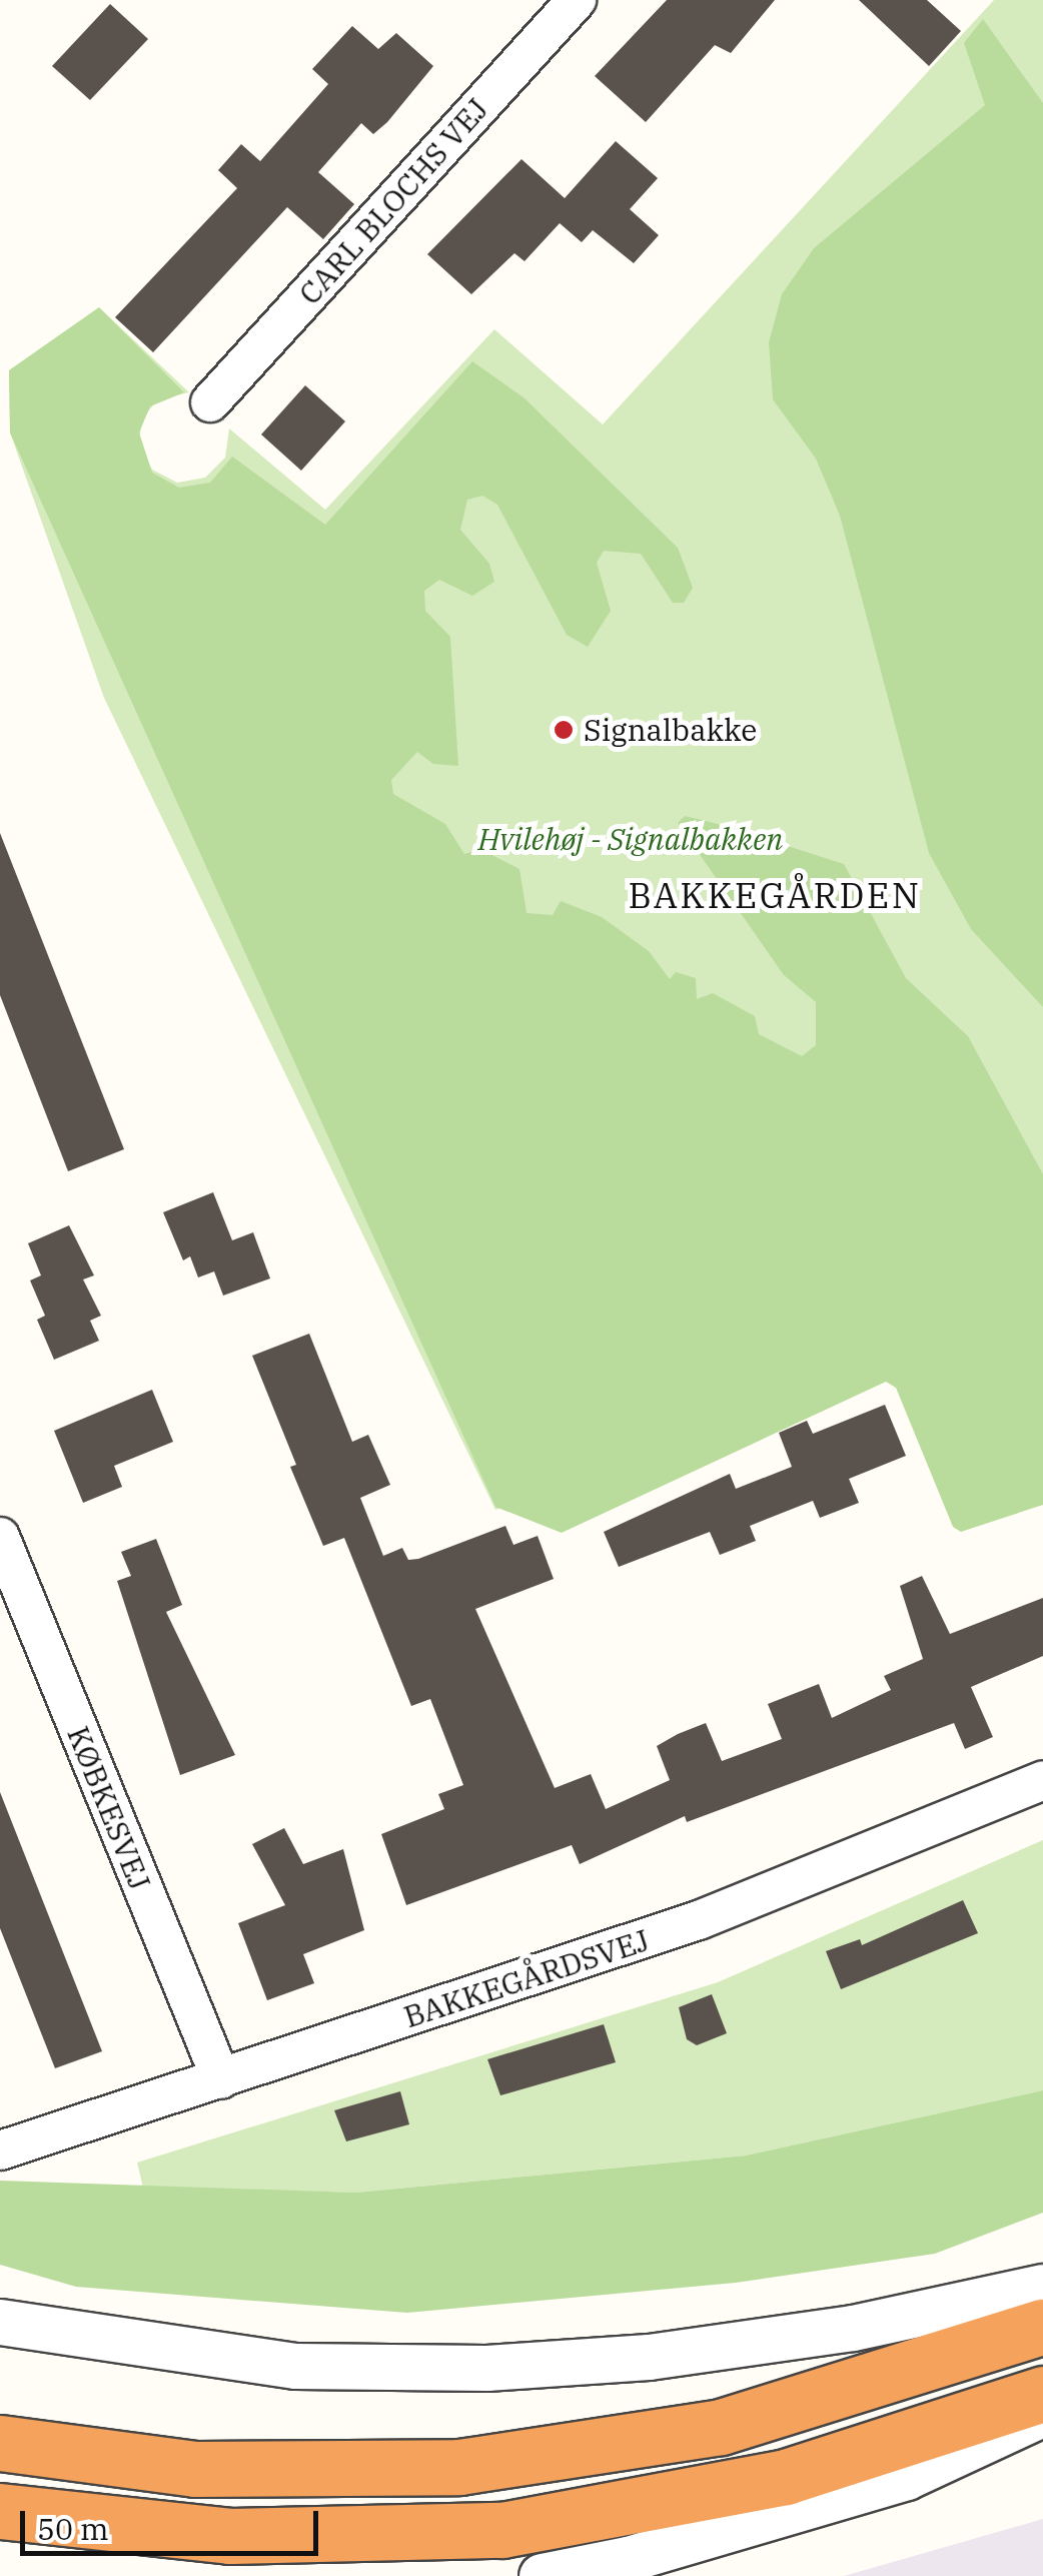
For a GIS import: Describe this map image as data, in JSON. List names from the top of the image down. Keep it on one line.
{"streets":{"street":["CARL BLOCHS VEJ","KØBKESVEJ","BAKKEGÅRDSVEJ"]},"crossings":[["KØBKESVEJ","BAKKEGÅRDSVEJ"]],"districts":["BAKKEGÅRDEN"],"parks":["Hvilehøj - Signalbakken"],"places":["Signalbakke"],"scale_bar":"50 m"}
